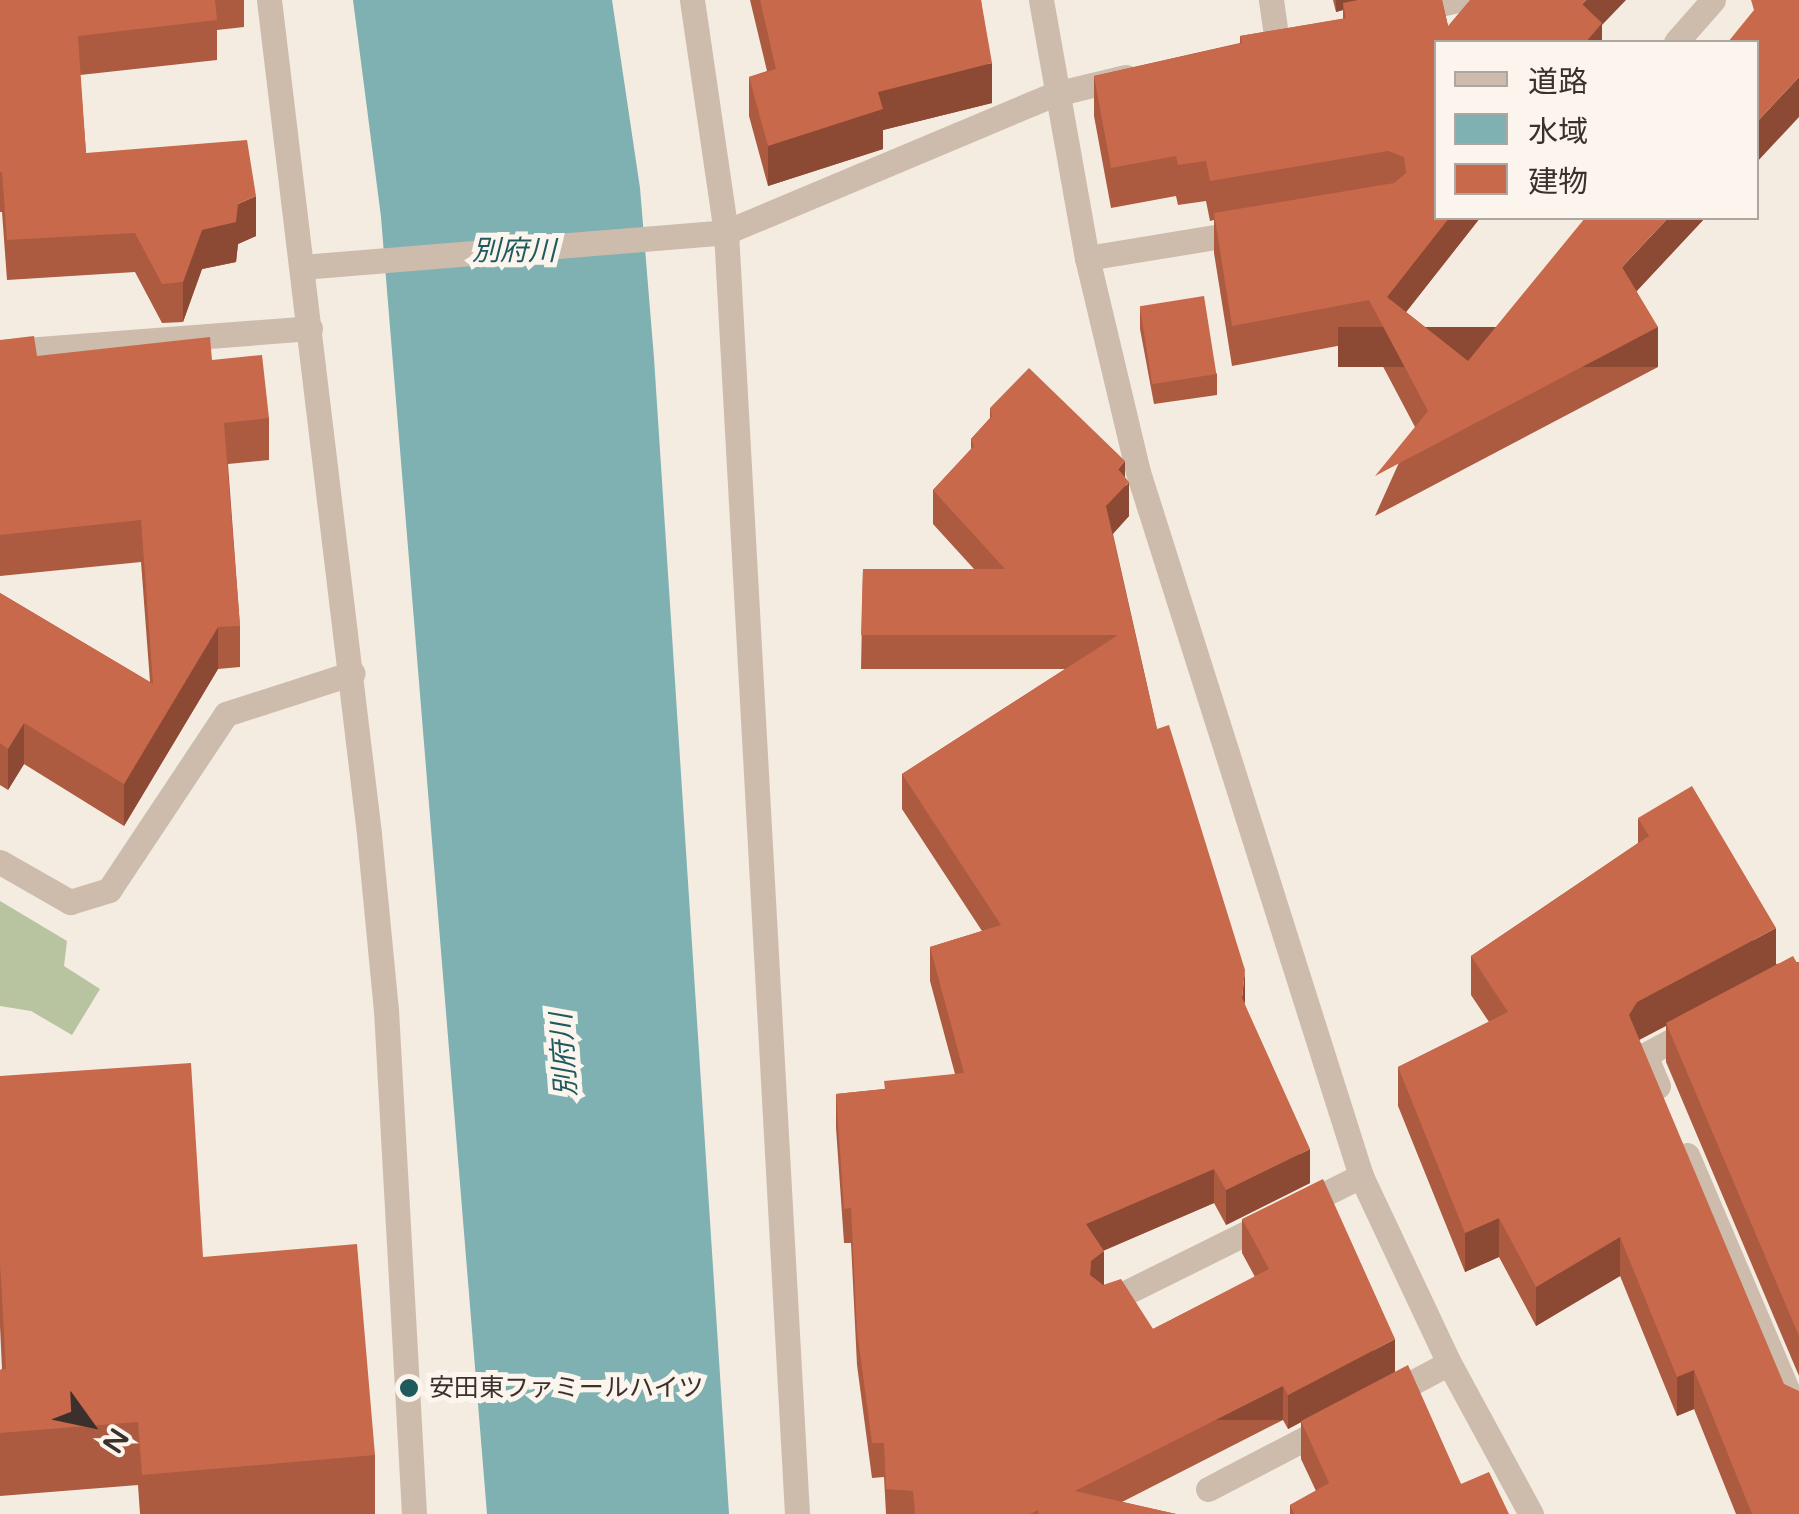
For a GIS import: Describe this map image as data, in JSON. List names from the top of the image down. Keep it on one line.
{"water":["別府川"],"places":["安田東ファミールハイツ"],"legend":["道路","水域","建物"],"north":"bottom right"}
